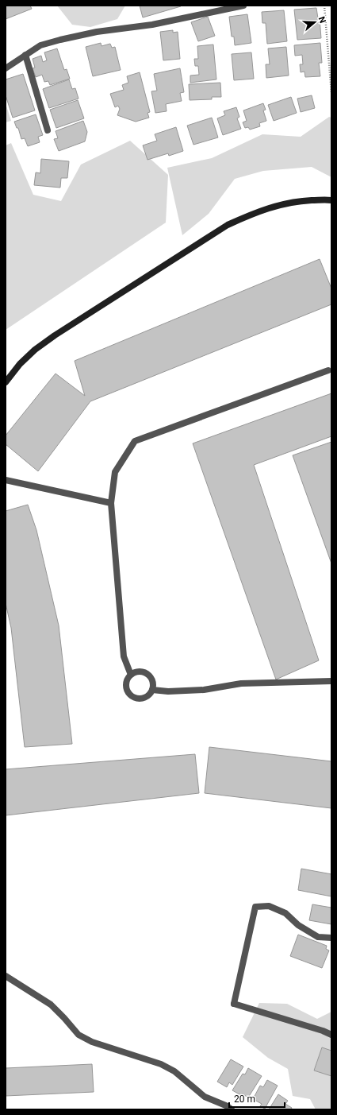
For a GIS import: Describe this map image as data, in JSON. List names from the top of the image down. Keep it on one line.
{"scale_bar":"20 m","north":"right"}
